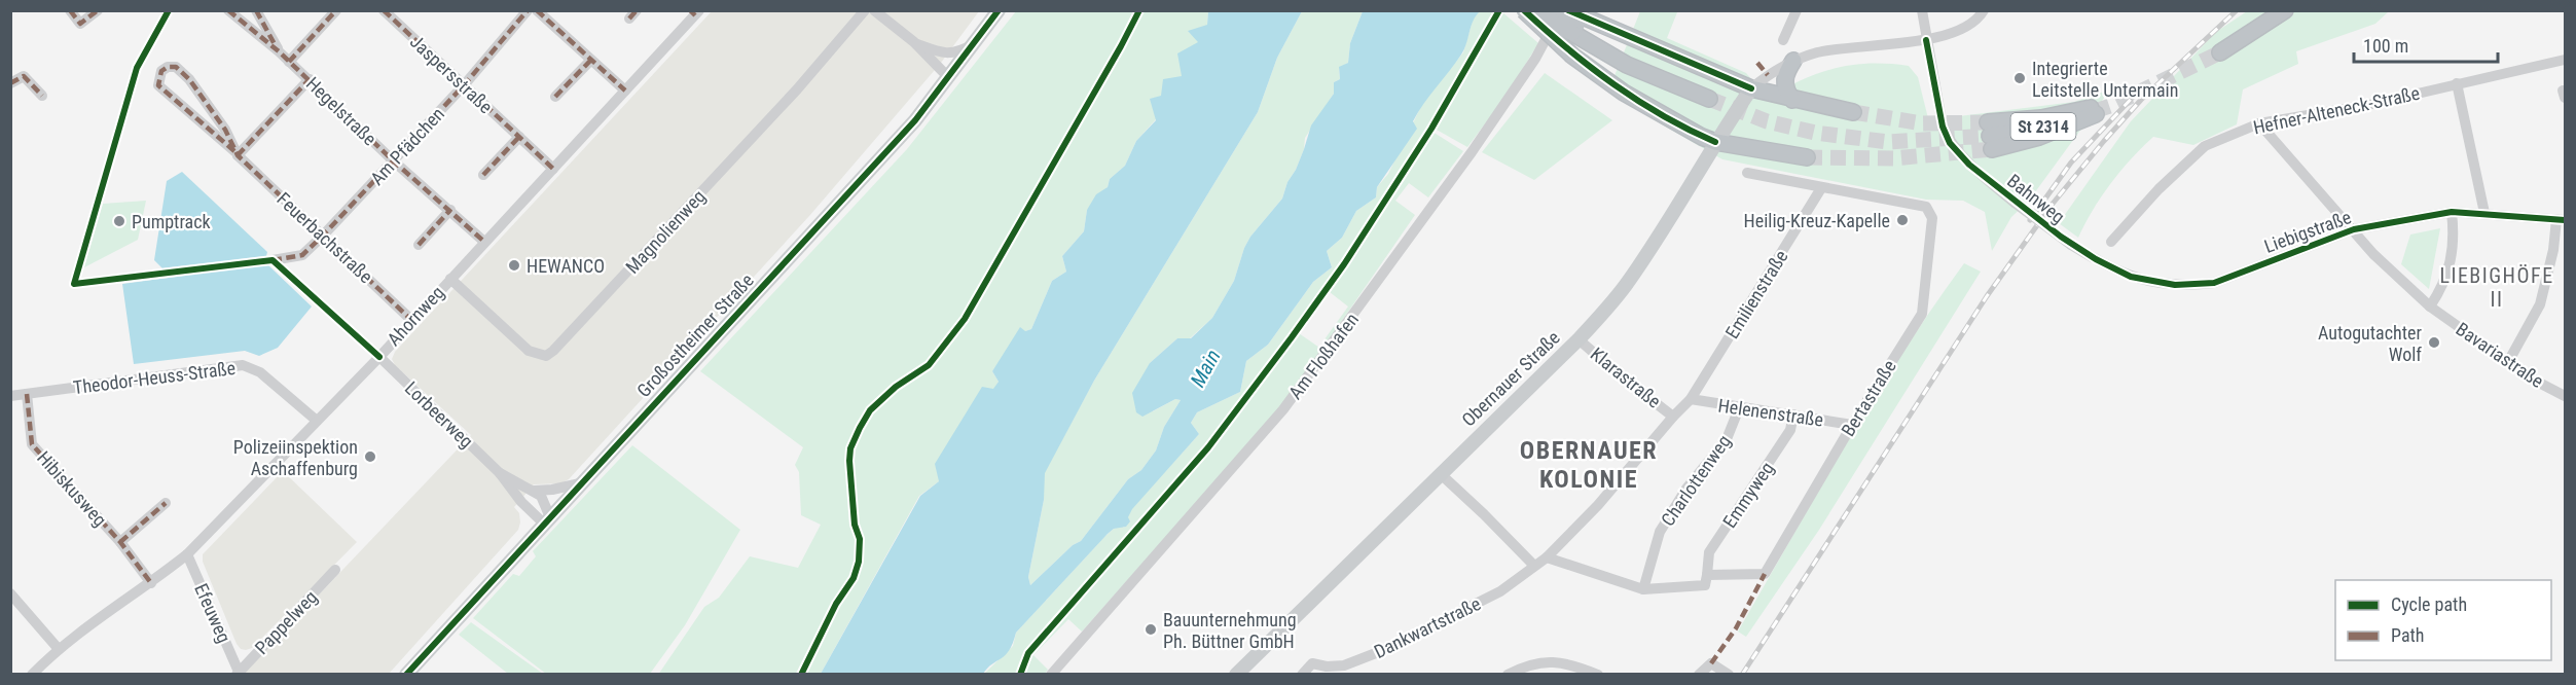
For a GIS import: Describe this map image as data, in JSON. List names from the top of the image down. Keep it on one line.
{"streets":{"highway":["St 2314"],"main road":["Großostheimer Straße","Obernauer Straße"],"street":["Jaspersstraße","Hefner-Alteneck-Straße","Hegelstraße","Am Pfädchen","Bahnweg","Magnolienweg","Liebigstraße","Feuerbachstraße","Emilienstraße","Ahornweg","Bavariastraße","Am Floßhafen","Theodor-Heuss-Straße","Klarastraße","Bertastraße","Helenenstraße","Lorbeerweg","Charlottenweg","Hibiskusweg","Emmyweg","Efeuweg","Pappelweg","Dankwartstraße"]},"crossings":[["Jaspersstraße","Am Pfädchen"],["Jaspersstraße","Ahornweg"],["Hefner-Alteneck-Straße","Bavariastraße"],["Hegelstraße","Am Pfädchen"],["Hegelstraße","Ahornweg"],["Am Pfädchen","Feuerbachstraße"],["Bahnweg","Liebigstraße"],["Bahnweg","Obernauer Straße"],["Magnolienweg","Ahornweg"],["Liebigstraße","Bavariastraße"],["Feuerbachstraße","Ahornweg"],["Emilienstraße","Klarastraße"],["Emilienstraße","Bertastraße"],["Emilienstraße","Helenenstraße"],["Emilienstraße","Dankwartstraße"],["Ahornweg","Theodor-Heuss-Straße"],["Ahornweg","Lorbeerweg"],["Ahornweg","Hibiskusweg"],["Ahornweg","Efeuweg"],["Großostheimer Straße","Lorbeerweg"],["Theodor-Heuss-Straße","Hibiskusweg"],["Klarastraße","Obernauer Straße"],["Klarastraße","Dankwartstraße"],["Bertastraße","Helenenstraße"],["Bertastraße","Emmyweg"],["Helenenstraße","Charlottenweg"],["Helenenstraße","Emmyweg"],["Efeuweg","Pappelweg"]],"districts":["LIEBIGHÖFE II","OBERNAUER KOLONIE"],"water":["Main"],"places":["Integrierte Leitstelle Untermain","Heilig-Kreuz-Kapelle","Pumptrack","HEWANCO","Autogutachter Wolf","Polizeiinspektion Aschaffenburg","Bauunternehmung Ph. Büttner GmbH"],"legend":["Cycle path","Path"],"scale_bar":"100 m"}
